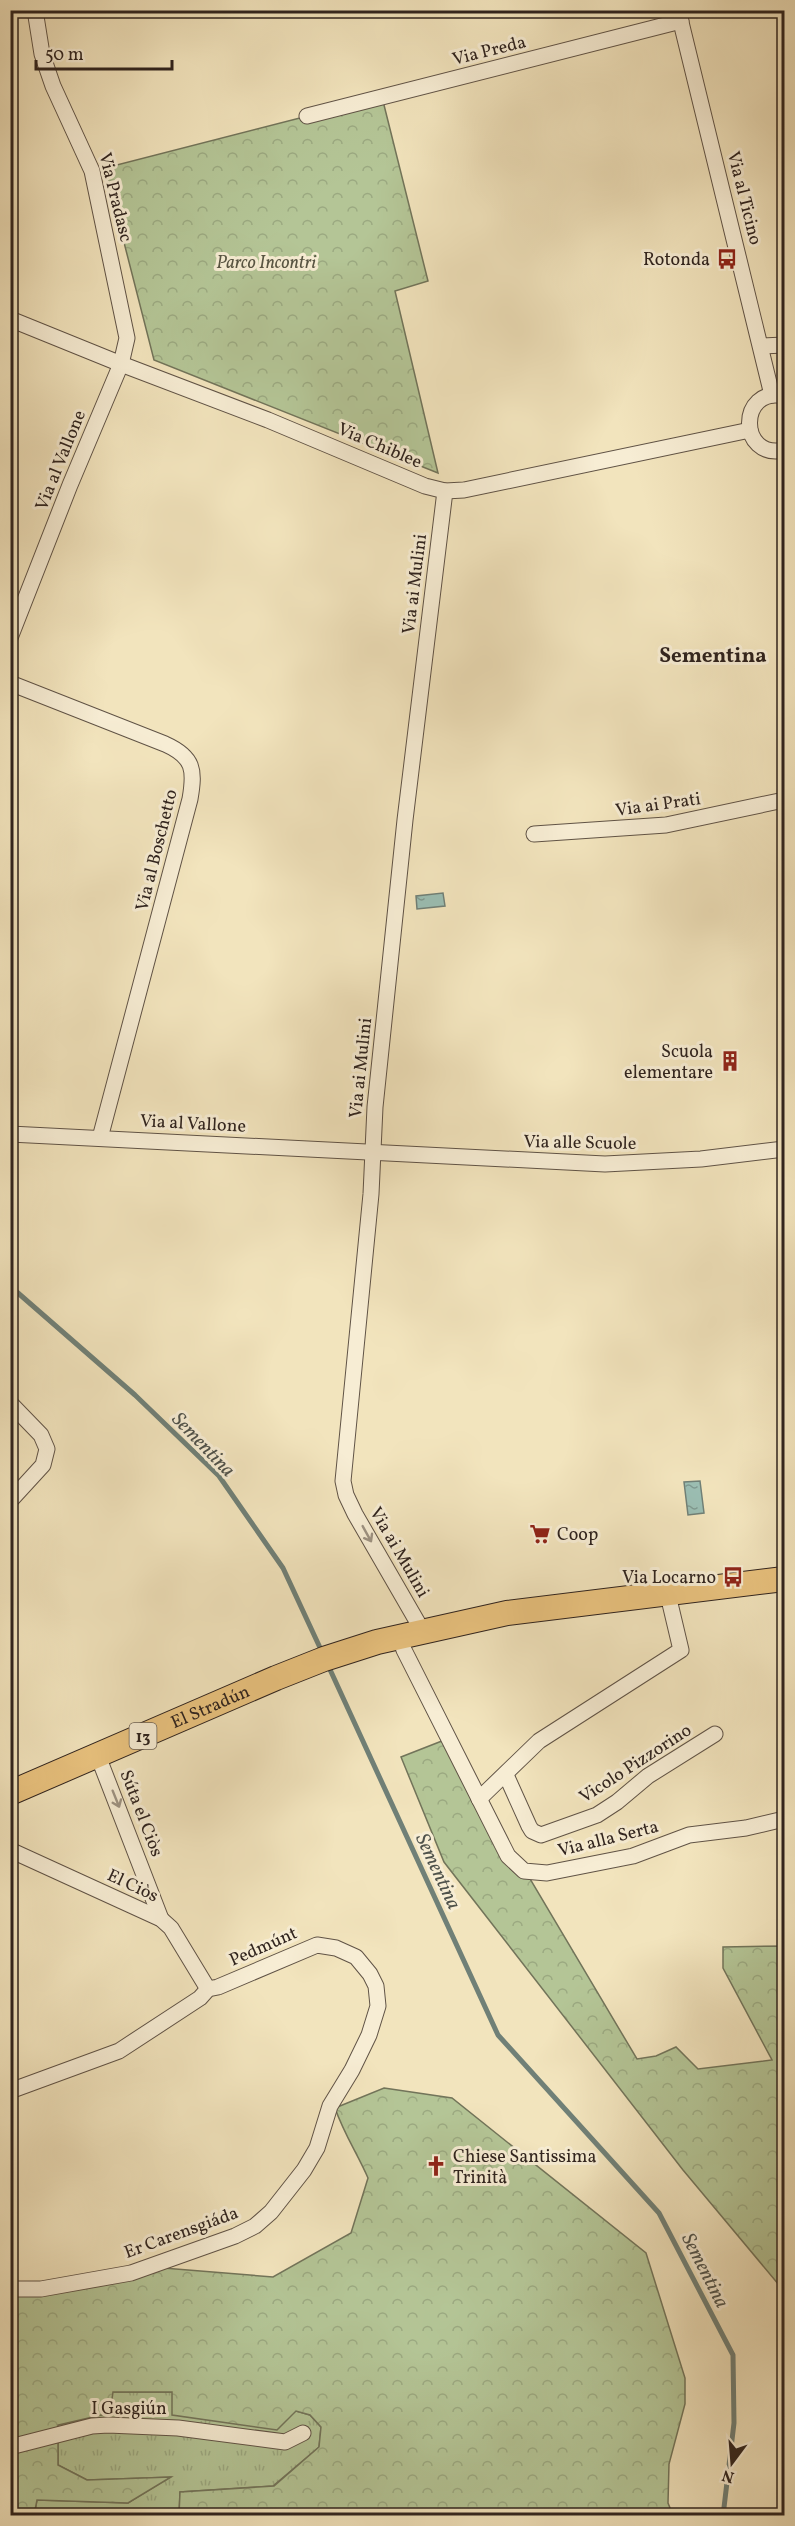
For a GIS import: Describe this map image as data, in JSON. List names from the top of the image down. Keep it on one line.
{"streets":{"main road":["El Stradún","13"],"street":["Via Preda","Via Pradasc","Via al Ticino","Via Chiblee","Via al Vallone","Via ai Mulini","Via ai Prati","Via al Boschetto","Via alle Scuole","Vicolo Pizzorino","Súta el Ciòs","Via alla Serta","El Ciòs","Pedmúnt","Er Carensgiáda","I Gasgiún"]},"crossings":[["Via Preda","Via al Ticino"],["Via Pradasc","Via Chiblee"],["Via Pradasc","Via al Vallone"],["Via Chiblee","Via al Vallone"],["Via Chiblee","Via ai Mulini"],["Via al Vallone","Via ai Mulini"],["Via al Vallone","Via al Boschetto"],["Via al Vallone","Via alle Scuole"],["Via ai Mulini","Via alle Scuole"],["Via ai Mulini","El Stradún"],["Via ai Mulini","13"],["Via ai Mulini","Via alla Serta"],["El Stradún","13"],["El Stradún","Súta el Ciòs"],["El Stradún","Via alla Serta"],["13","Via alla Serta"],["Súta el Ciòs","El Ciòs"],["El Ciòs","Pedmúnt"],["Pedmúnt","Er Carensgiáda"]],"one_way":["Via ai Mulini","Súta el Ciòs"],"districts":["Sementina"],"water":["Sementina"],"parks":["Parco Incontri"],"places":{"bus stop":["Rotonda","Via Locarno"],"building":["Scuola elementare"],"supermarket":["Coop"],"church":["Chiese Santissima Trinità"]},"scale_bar":"50 m","north":"bottom"}
